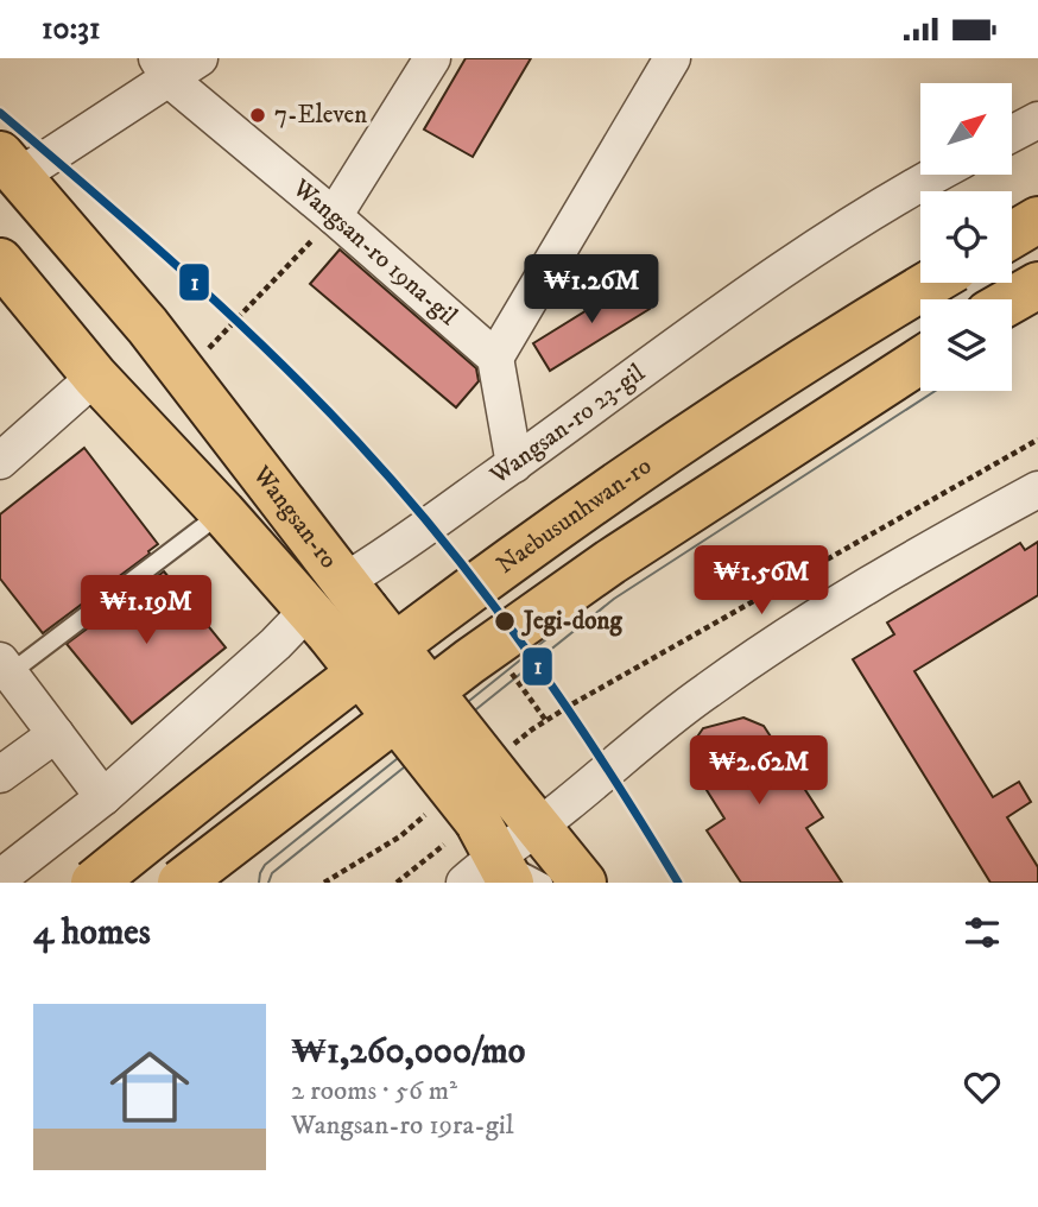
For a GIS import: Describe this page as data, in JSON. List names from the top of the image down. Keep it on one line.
{"streets":{"main road":["Naebusunhwan-ro","Wangsan-ro"],"street":["Wangsan-ro 19na-gil","Wangsan-ro 23-gil"]},"crossings":[["Wangsan-ro 23-gil","Wangsan-ro"]],"places":["7-Eleven","Jegi-dong"],"lines":["transit line 1"],"north":"top right","page":{"status":"10:31","price":["₩1.26M","₩1.56M","₩1.19M","₩2.62M"],"heading":"4 homes","list":[{"name":"₩1,260,000/mo","note":"2 rooms · 56 m² · Wangsan-ro 19ra-gil"}]}}
